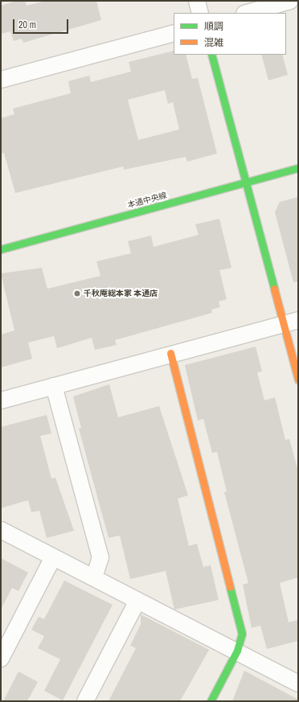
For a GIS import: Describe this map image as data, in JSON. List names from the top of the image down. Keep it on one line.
{"streets":{"street":["本通中央線"]},"places":["千秋庵総本家 本通店"],"legend":["順調","混雑"],"scale_bar":"20 m"}
